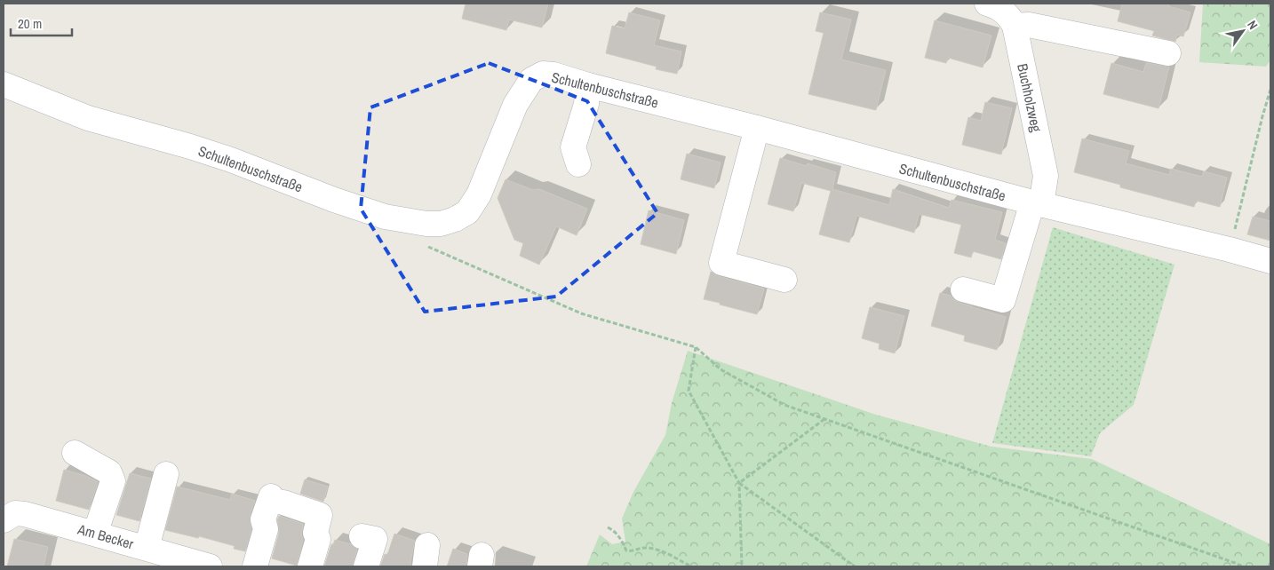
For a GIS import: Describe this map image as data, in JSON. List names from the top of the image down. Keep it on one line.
{"streets":{"street":["Schultenbuschstraße","Buchholzweg","Am Becker"]},"crossings":[["Schultenbuschstraße","Buchholzweg"]],"scale_bar":"20 m","north":"top right"}
